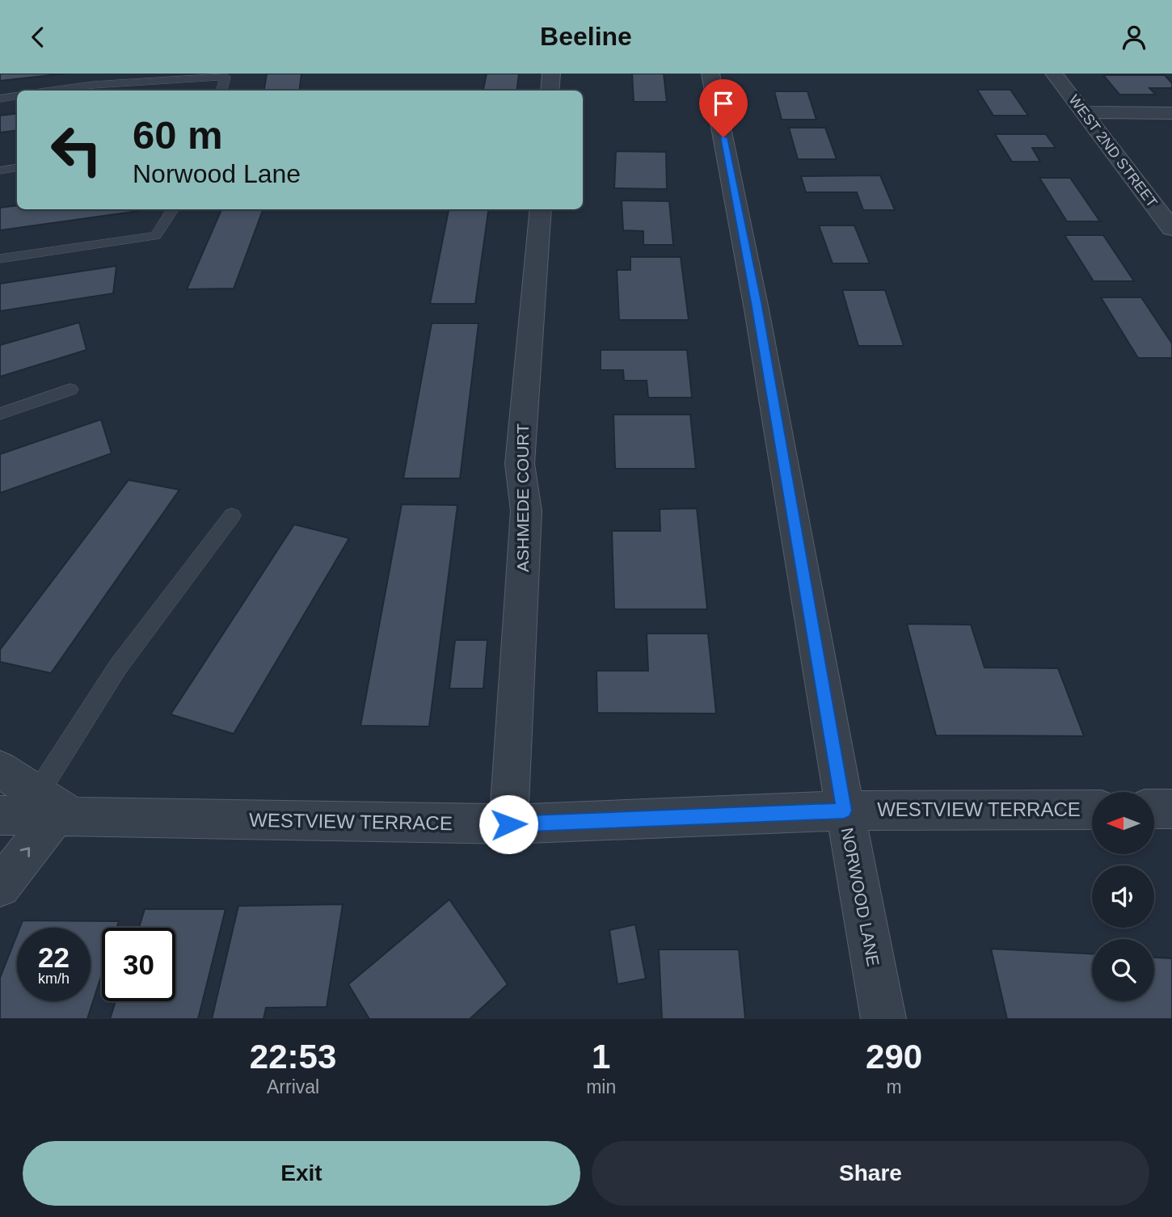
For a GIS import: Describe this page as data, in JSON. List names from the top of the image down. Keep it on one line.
{"streets":{"street":["WEST 2ND STREET","ASHMEDE COURT","WESTVIEW TERRACE","NORWOOD LANE"]},"crossings":[["ASHMEDE COURT","WESTVIEW TERRACE"],["WESTVIEW TERRACE","NORWOOD LANE"]],"north":"left","page":{"header":"Beeline","turn":["60 m","Norwood Lane"],"speed":"22 km/h","limit":"30","eta":["22:53","Arrival","1","min","290","m"],"buttons":["Exit","Share"]}}
